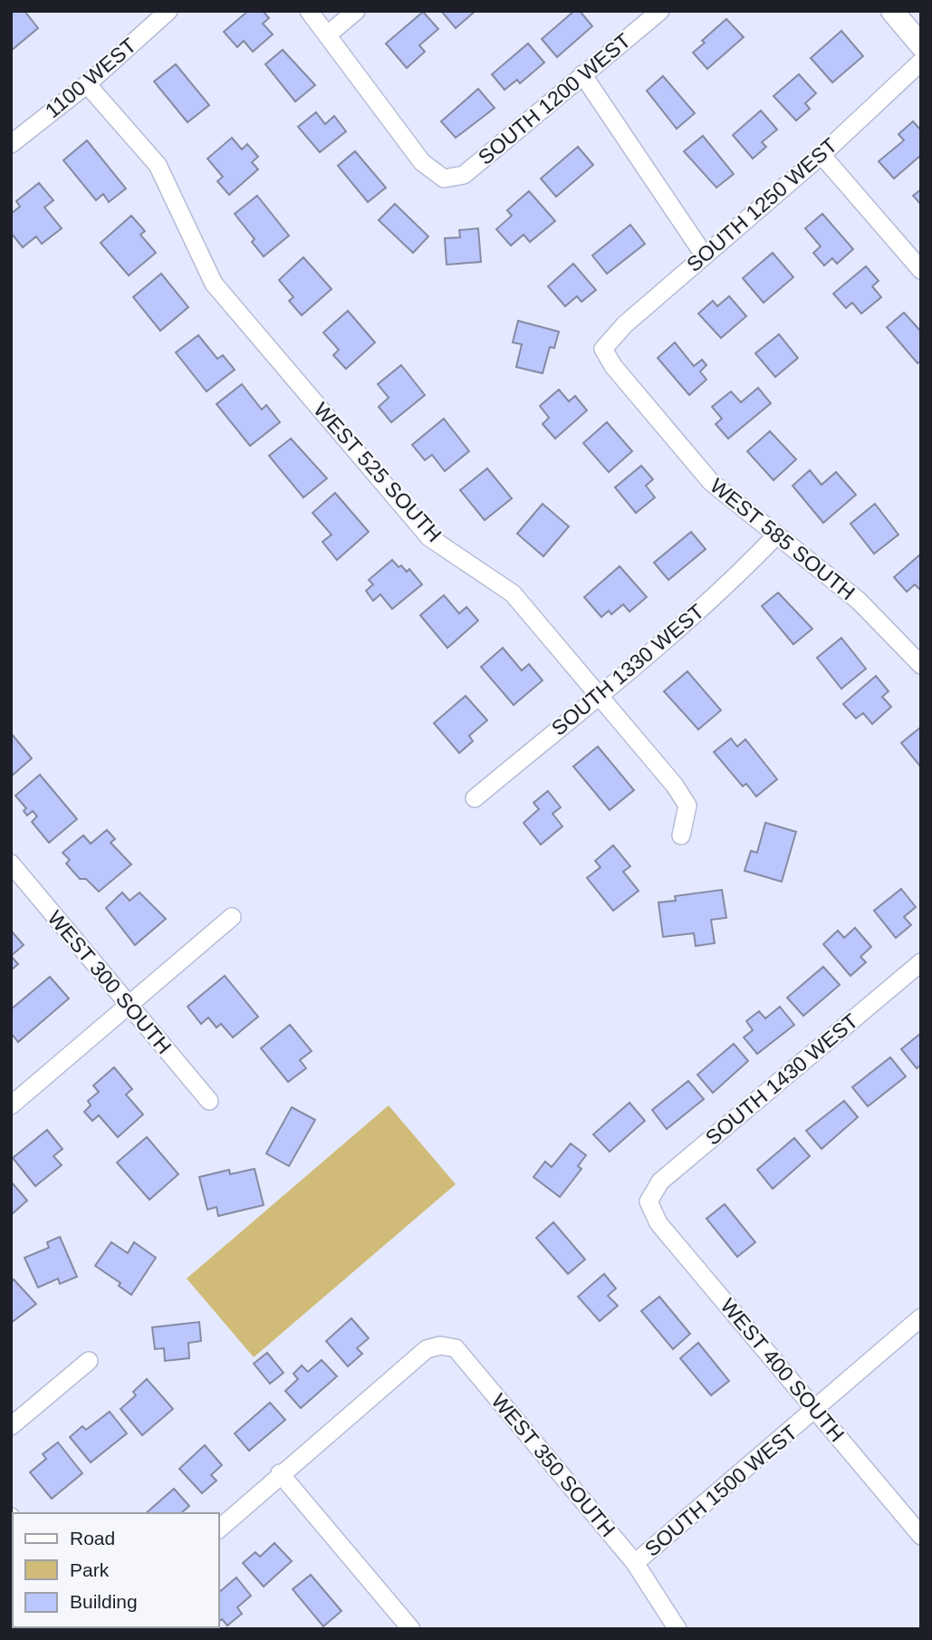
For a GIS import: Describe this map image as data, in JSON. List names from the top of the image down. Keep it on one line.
{"streets":{"street":["1100 WEST","SOUTH 1200 WEST","SOUTH 1250 WEST","WEST 525 SOUTH","WEST 585 SOUTH","SOUTH 1330 WEST","WEST 300 SOUTH","SOUTH 1430 WEST","WEST 400 SOUTH","WEST 350 SOUTH","SOUTH 1500 WEST"]},"crossings":[["1100 WEST","WEST 525 SOUTH"],["SOUTH 1250 WEST","WEST 585 SOUTH"],["WEST 525 SOUTH","SOUTH 1330 WEST"],["WEST 585 SOUTH","SOUTH 1330 WEST"],["SOUTH 1430 WEST","WEST 400 SOUTH"],["WEST 400 SOUTH","SOUTH 1500 WEST"],["WEST 350 SOUTH","SOUTH 1500 WEST"]],"legend":["Road","Park","Building"]}
